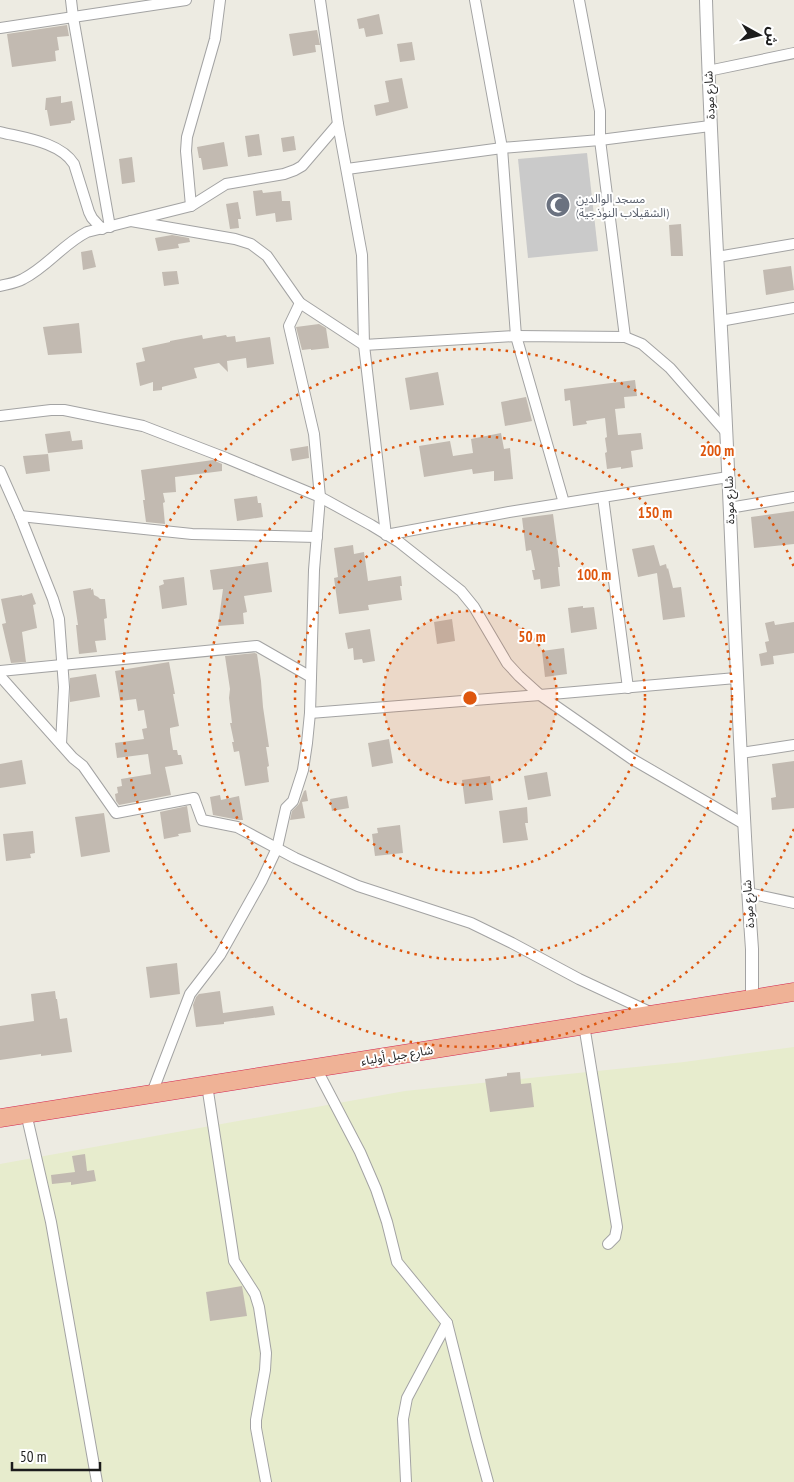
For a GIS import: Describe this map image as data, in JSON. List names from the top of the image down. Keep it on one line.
{"streets":{"highway":["شارع جبل أولياء"],"street":["شارع مودة"]},"crossings":[["شارع مودة","شارع جبل أولياء"]],"places":{"mosque":["مسجد الوالدين (الشقيلاب النوذجية)"]},"scale_bar":"50 m","north":"right","rings":["200 m","150 m","100 m","50 m"]}
